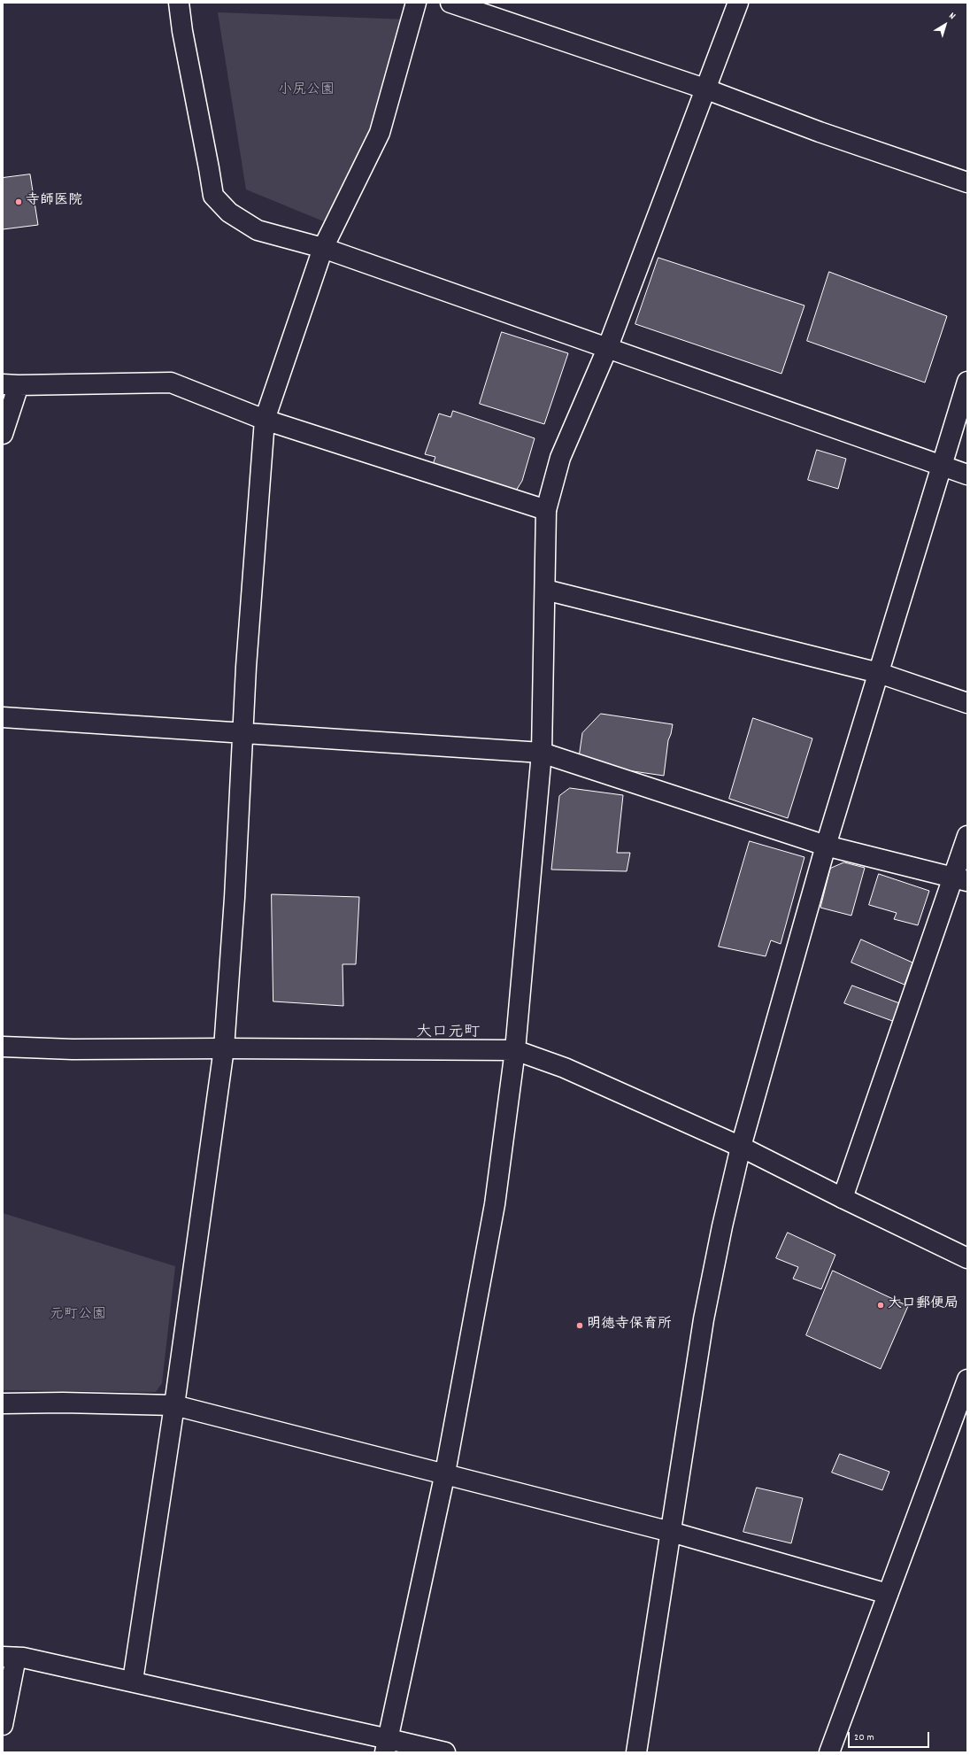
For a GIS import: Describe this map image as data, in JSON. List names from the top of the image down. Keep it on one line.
{"districts":["大口元町"],"parks":["小尻公園","元町公園"],"places":["寺師医院","大口郵便局","明徳寺保育所"],"scale_bar":"20 m","north":"top right"}
